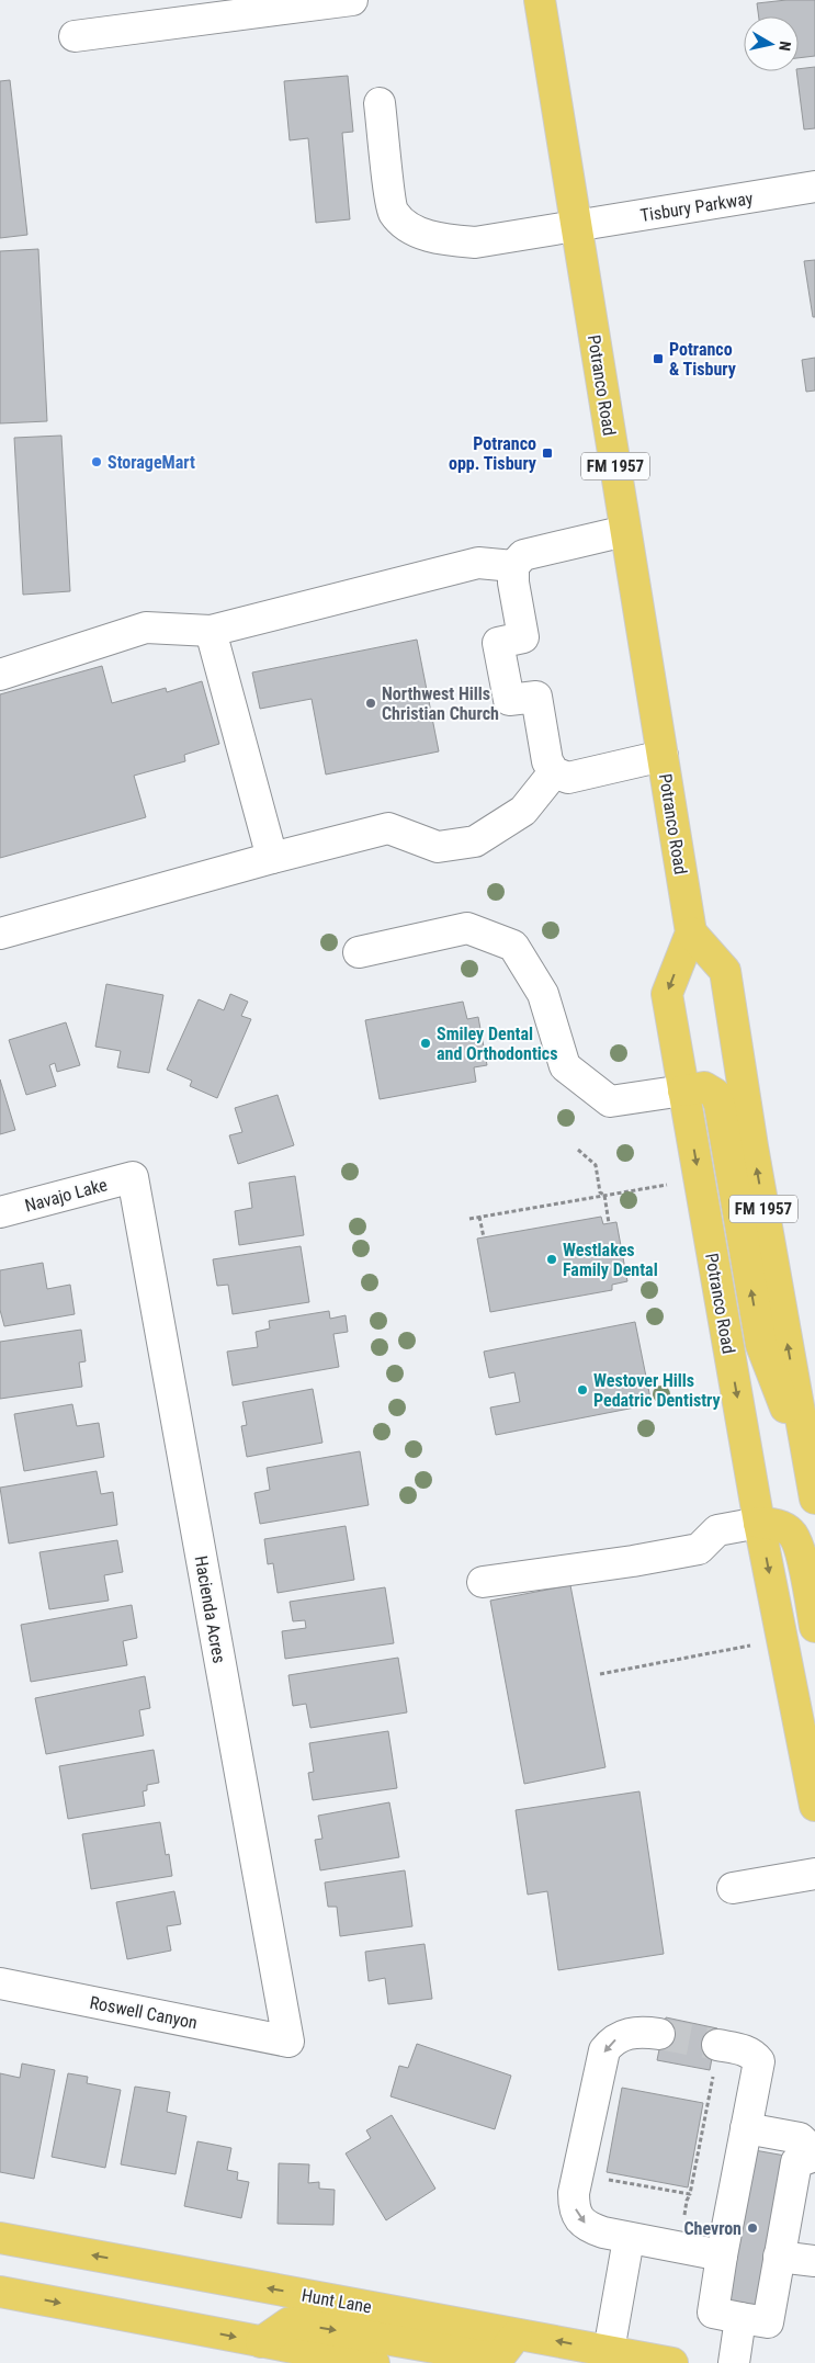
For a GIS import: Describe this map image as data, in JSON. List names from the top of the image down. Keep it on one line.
{"streets":{"main road":["Potranco Road","FM 1957","Hunt Lane"],"street":["Tisbury Parkway","Navajo Lake","Hacienda Acres","Roswell Canyon"]},"crossings":[["Tisbury Parkway","Potranco Road"],["Potranco Road","FM 1957"],["Navajo Lake","Hacienda Acres"],["Hacienda Acres","Roswell Canyon"]],"places":{"transit":["Potranco & Tisbury","Potranco opp. Tisbury"],"other":["StorageMart","Northwest Hills Christian Church","Smiley Dental and Orthodontics","Westlakes Family Dental","Westover Hills Pedatric Dentistry","Chevron"]},"north":"right"}
